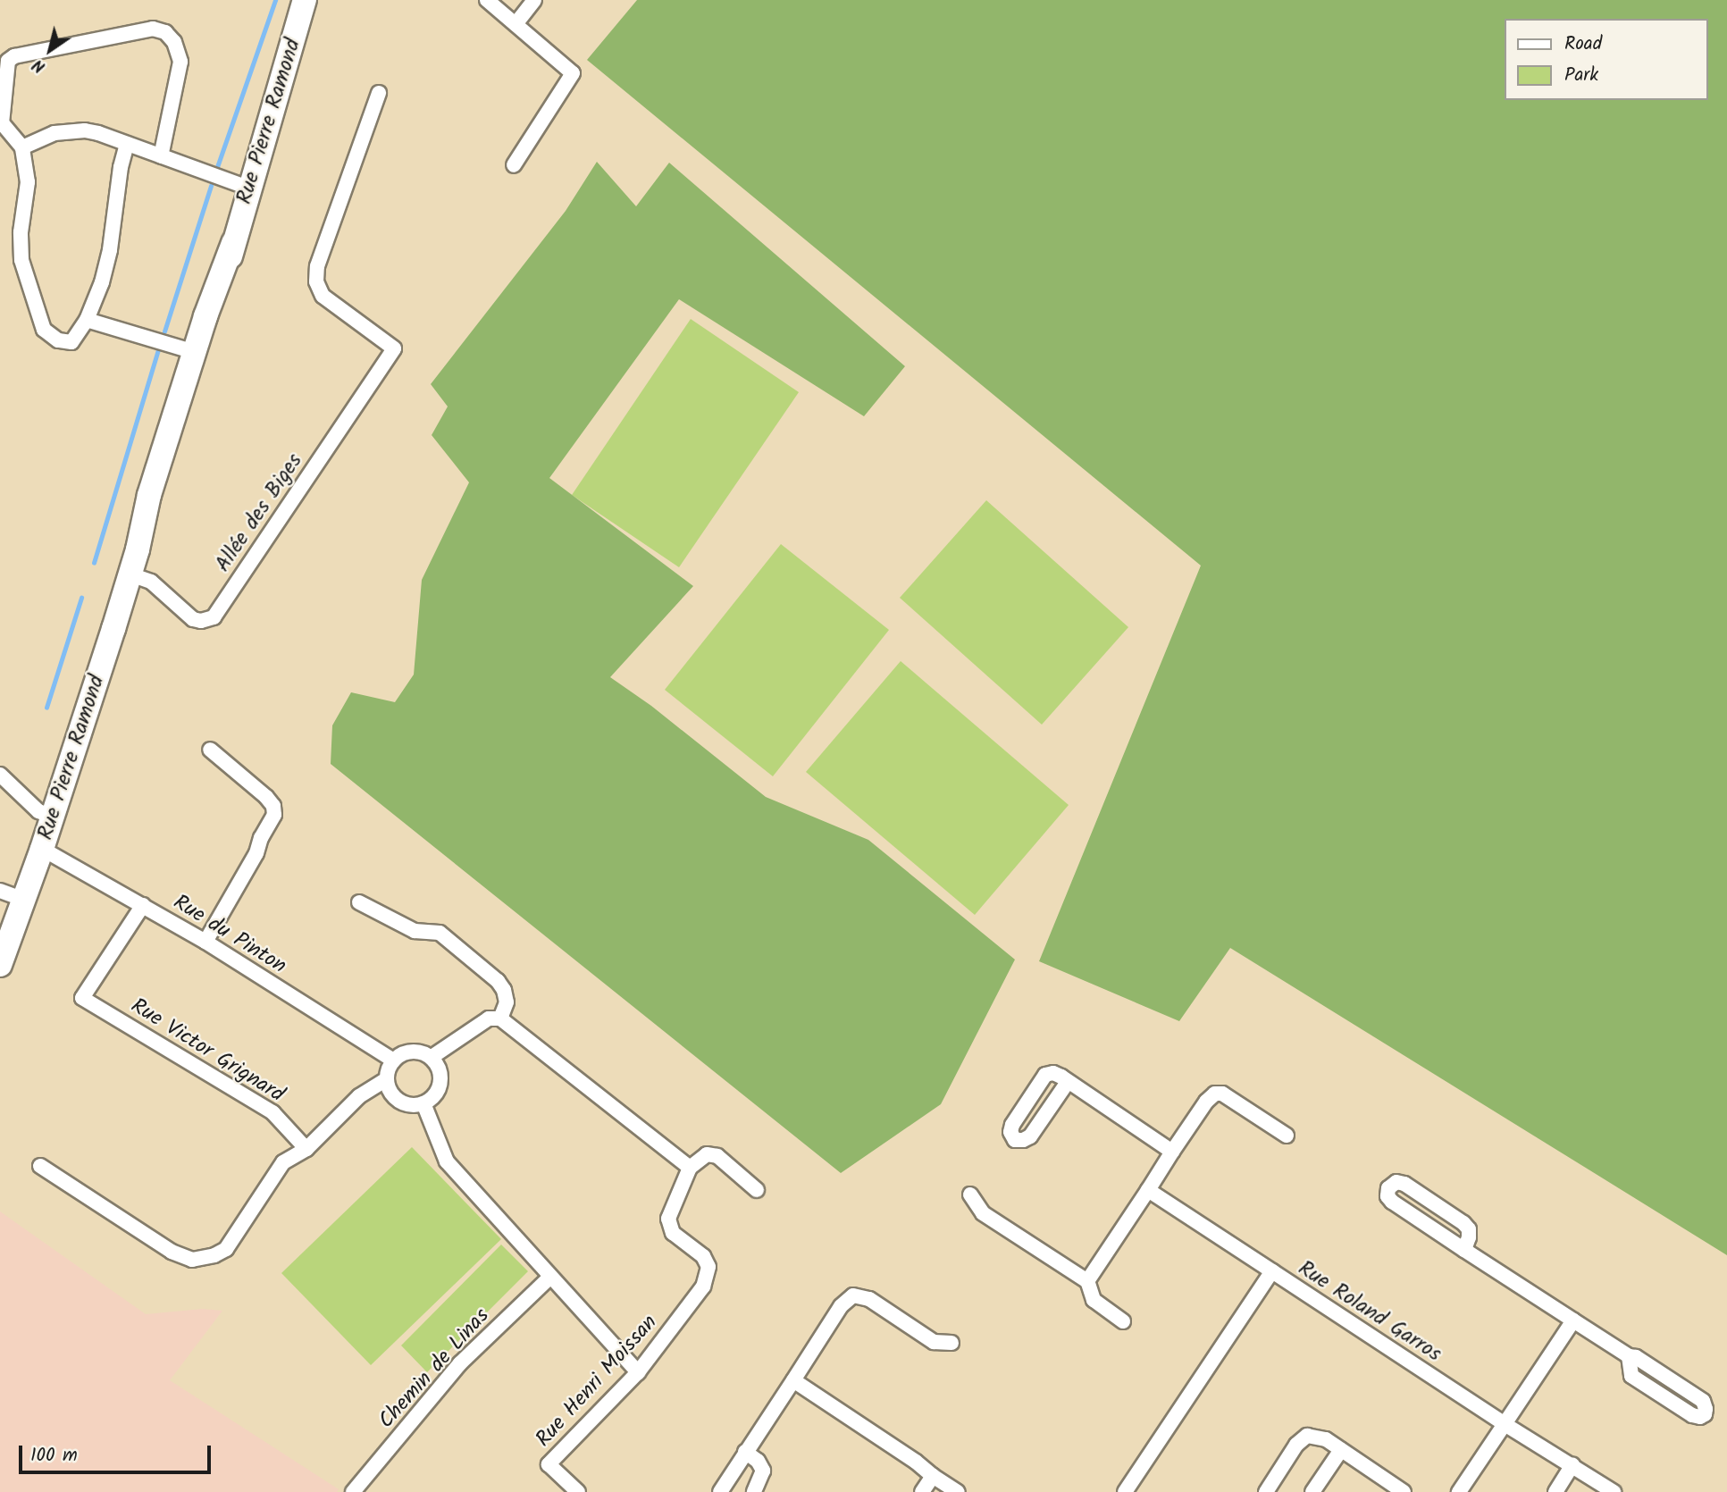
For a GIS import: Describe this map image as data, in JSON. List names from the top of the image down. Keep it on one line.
{"streets":{"main road":["Rue Pierre Ramond"],"street":["Allée des Biges","Rue du Pinton","Rue Victor Grignard","Rue Roland Garros","Chemin de Linas","Rue Henri Moissan"]},"crossings":[["Rue Pierre Ramond","Allée des Biges"],["Rue Pierre Ramond","Rue du Pinton"],["Rue du Pinton","Rue Victor Grignard"]],"legend":["Road","Park"],"scale_bar":"100 m","north":"bottom left"}
